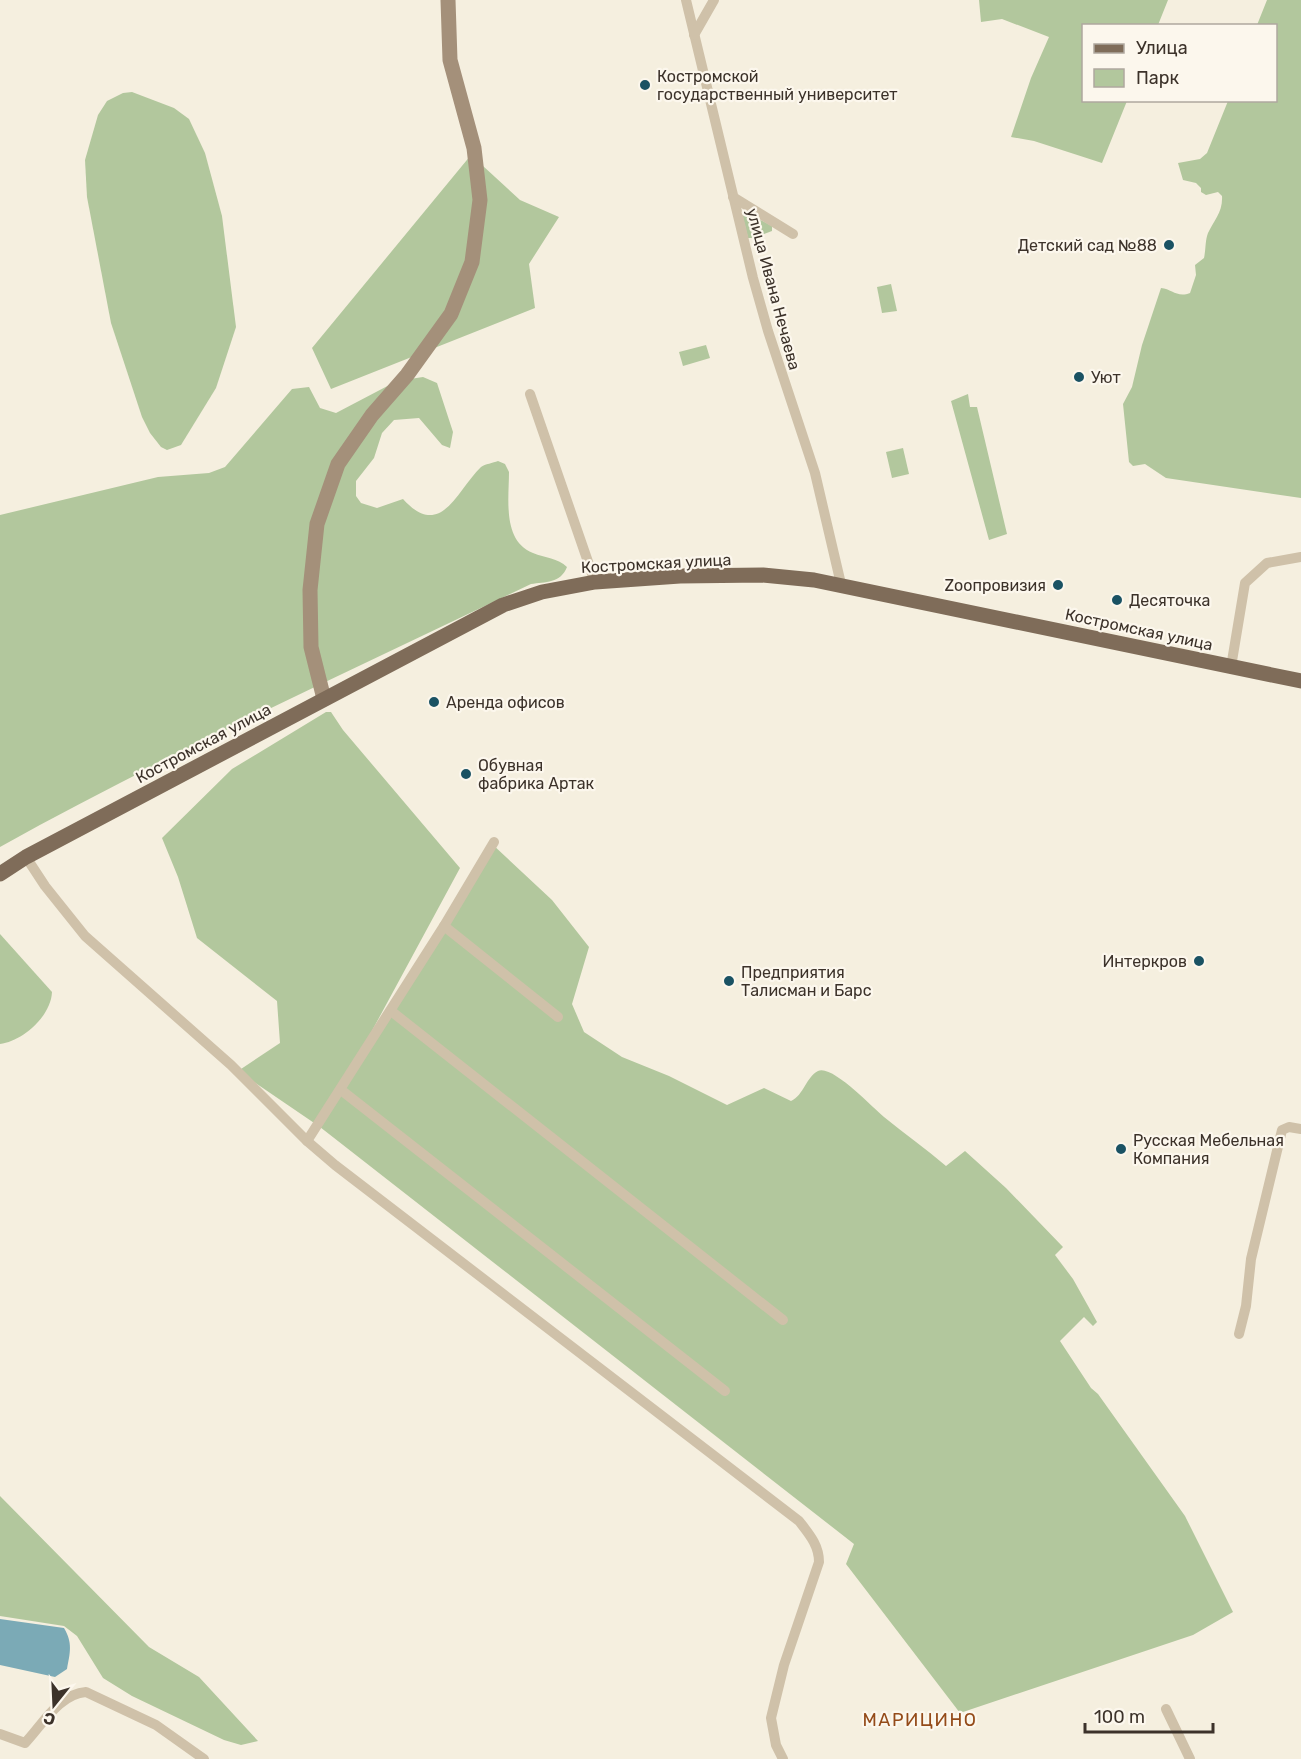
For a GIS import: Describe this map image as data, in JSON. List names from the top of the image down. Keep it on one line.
{"streets":{"main road":["Костромская улица"],"street":["улица Ивана Нечаева"]},"crossings":[["улица Ивана Нечаева","Костромская улица"]],"districts":["МАРИЦИНО"],"places":["Костромской государственный университет","Детский сад №88","Уют","Zоопровизия","Десяточка","Аренда офисов","Обувная фабрика Артак","Интеркров","Предприятия Талисман и Барс","Русская Мебельная Компания"],"legend":["Улица","Парк"],"scale_bar":"100 m","north":"bottom"}
